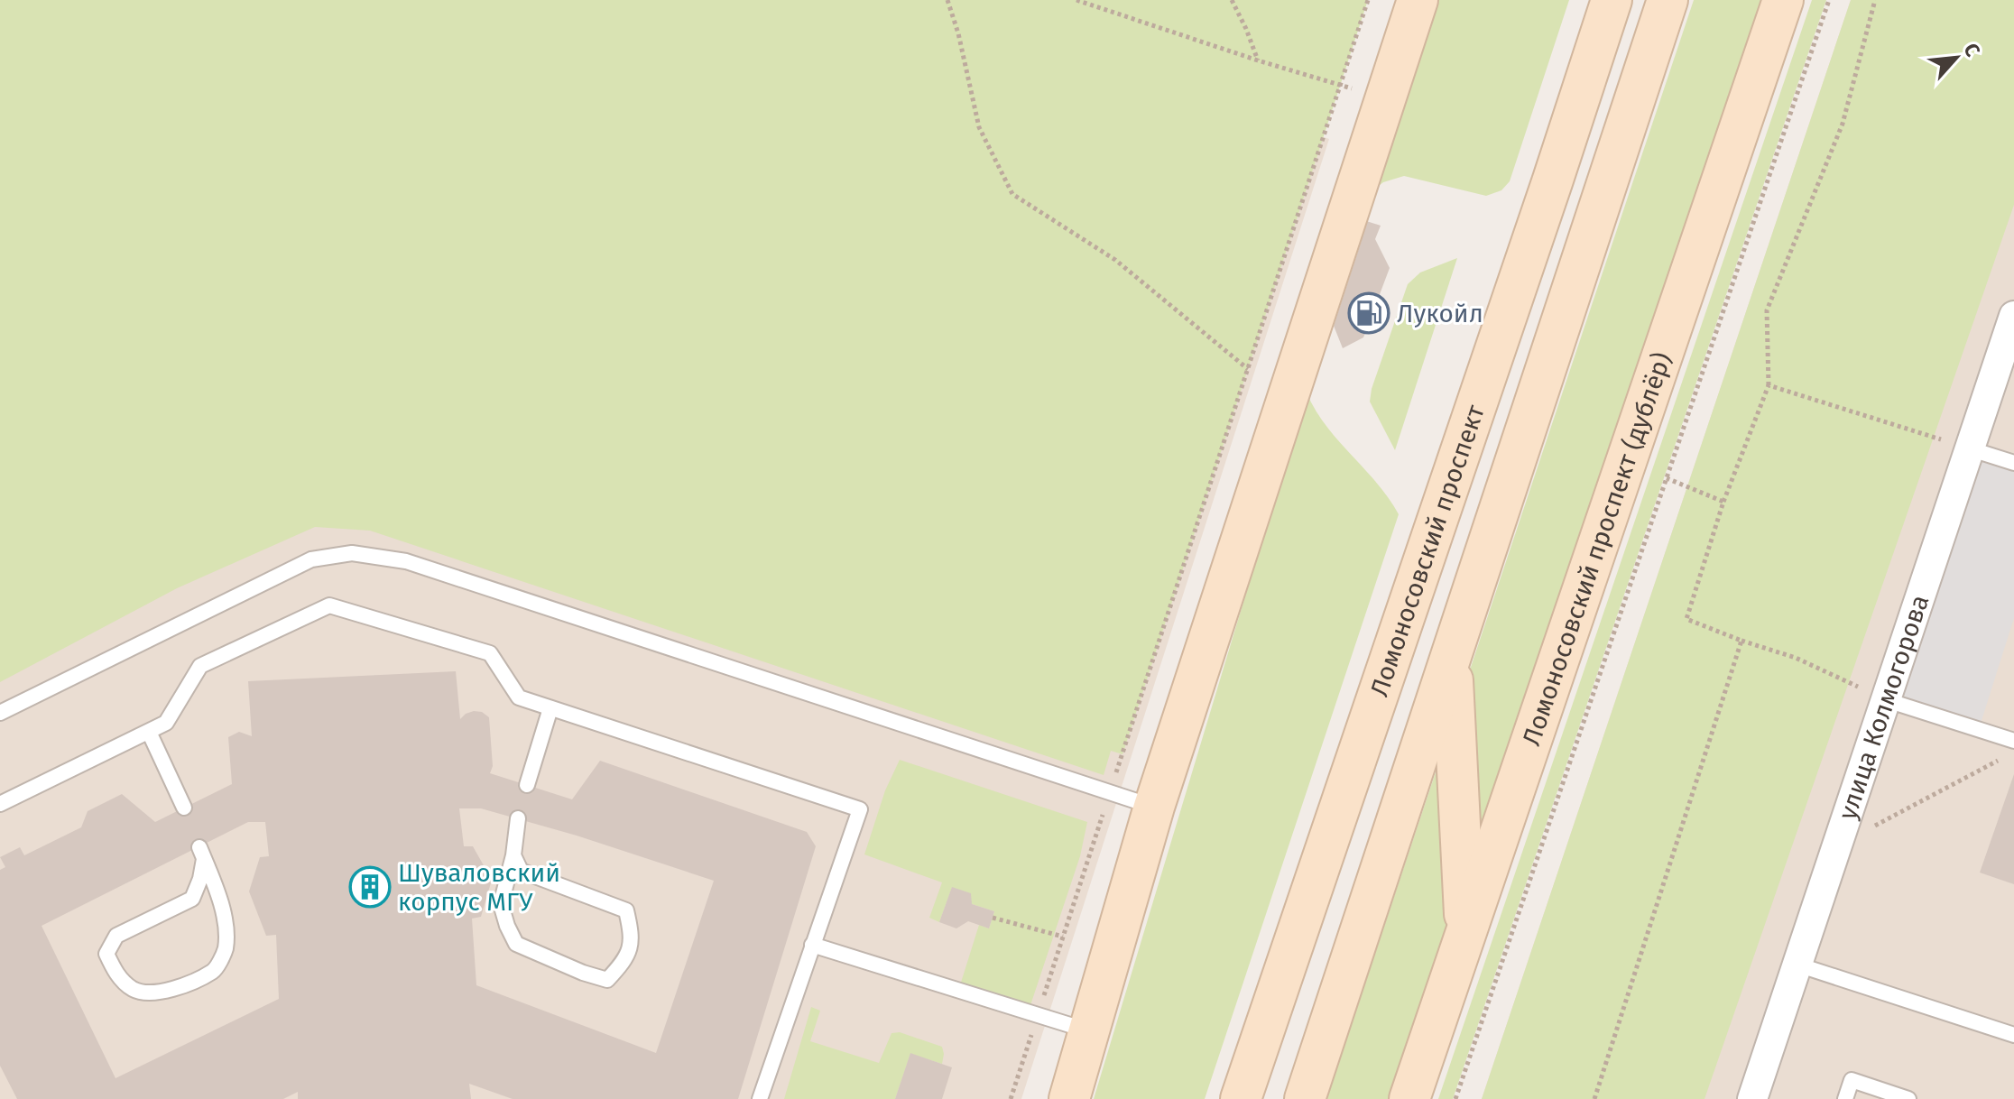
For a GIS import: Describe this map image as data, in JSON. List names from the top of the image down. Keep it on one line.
{"streets":{"street":["Ломоносовский проспект","Ломоносовский проспект (дублёр)","улица Колмогорова"]},"places":{"fuel station":["Лукойл"],"building":["Шуваловский корпус МГУ"]},"north":"top right"}
